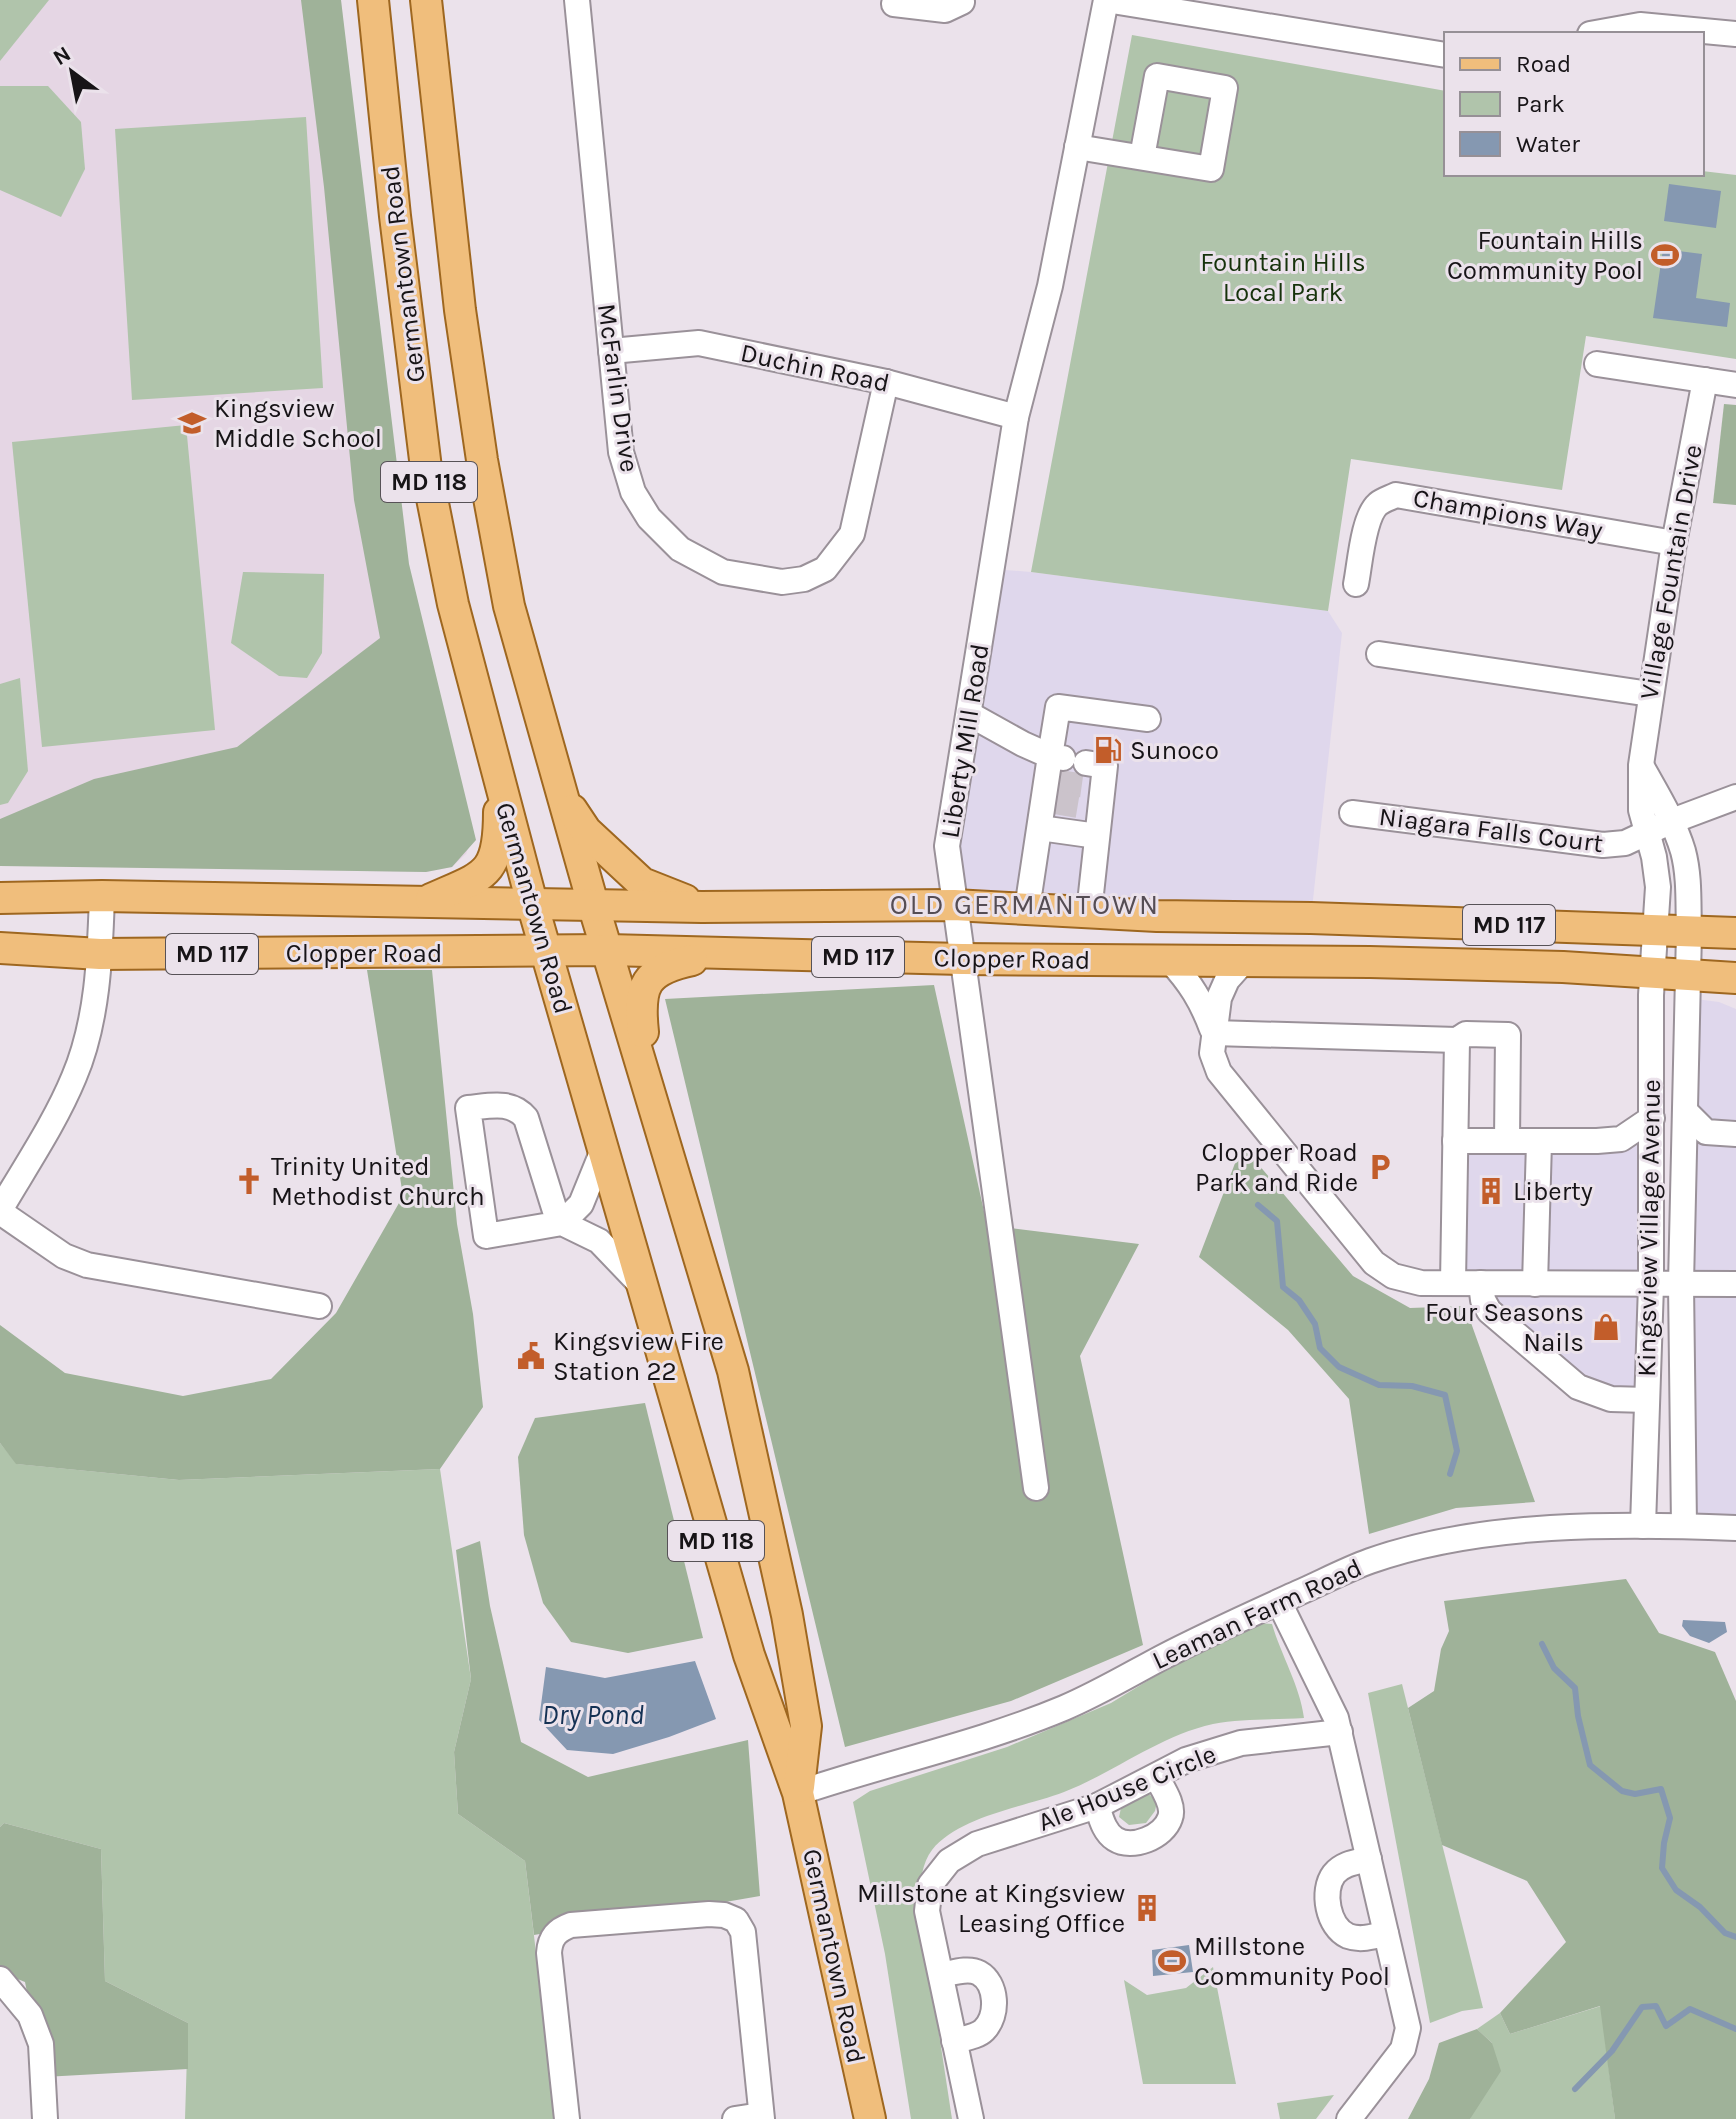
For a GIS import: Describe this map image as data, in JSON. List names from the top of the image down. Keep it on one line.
{"streets":{"main road":["Germantown Road","MD 118","MD 117","Clopper Road"],"street":["Duchin Road","McFarlin Drive","Champions Way","Village Fountain Drive","Liberty Mill Road","Niagara Falls Court","Kingsview Village Avenue","Leaman Farm Road","Ale House Circle"]},"crossings":[["Germantown Road","Clopper Road"],["Germantown Road","Leaman Farm Road"],["Duchin Road","McFarlin Drive"],["Duchin Road","Liberty Mill Road"],["Champions Way","Village Fountain Drive"],["Village Fountain Drive","Niagara Falls Court"],["Village Fountain Drive","Clopper Road"],["Village Fountain Drive","Kingsview Village Avenue"],["Liberty Mill Road","Clopper Road"],["Clopper Road","Kingsview Village Avenue"],["Kingsview Village Avenue","Leaman Farm Road"]],"districts":["OLD GERMANTOWN"],"water":["Dry Pond"],"parks":["Fountain Hills Local Park"],"places":{"sports":["Fountain Hills Community Pool","Millstone Community Pool"],"school or university":["Kingsview Middle School"],"fuel station":["Sunoco"],"parking":["Clopper Road Park and Ride"],"church":["Trinity United Methodist Church"],"building":["Liberty","Millstone at Kingsview Leasing Office"],"shop":["Four Seasons Nails"],"public building":["Kingsview Fire Station 22"]},"legend":["Road","Park","Water"],"north":"top left"}
